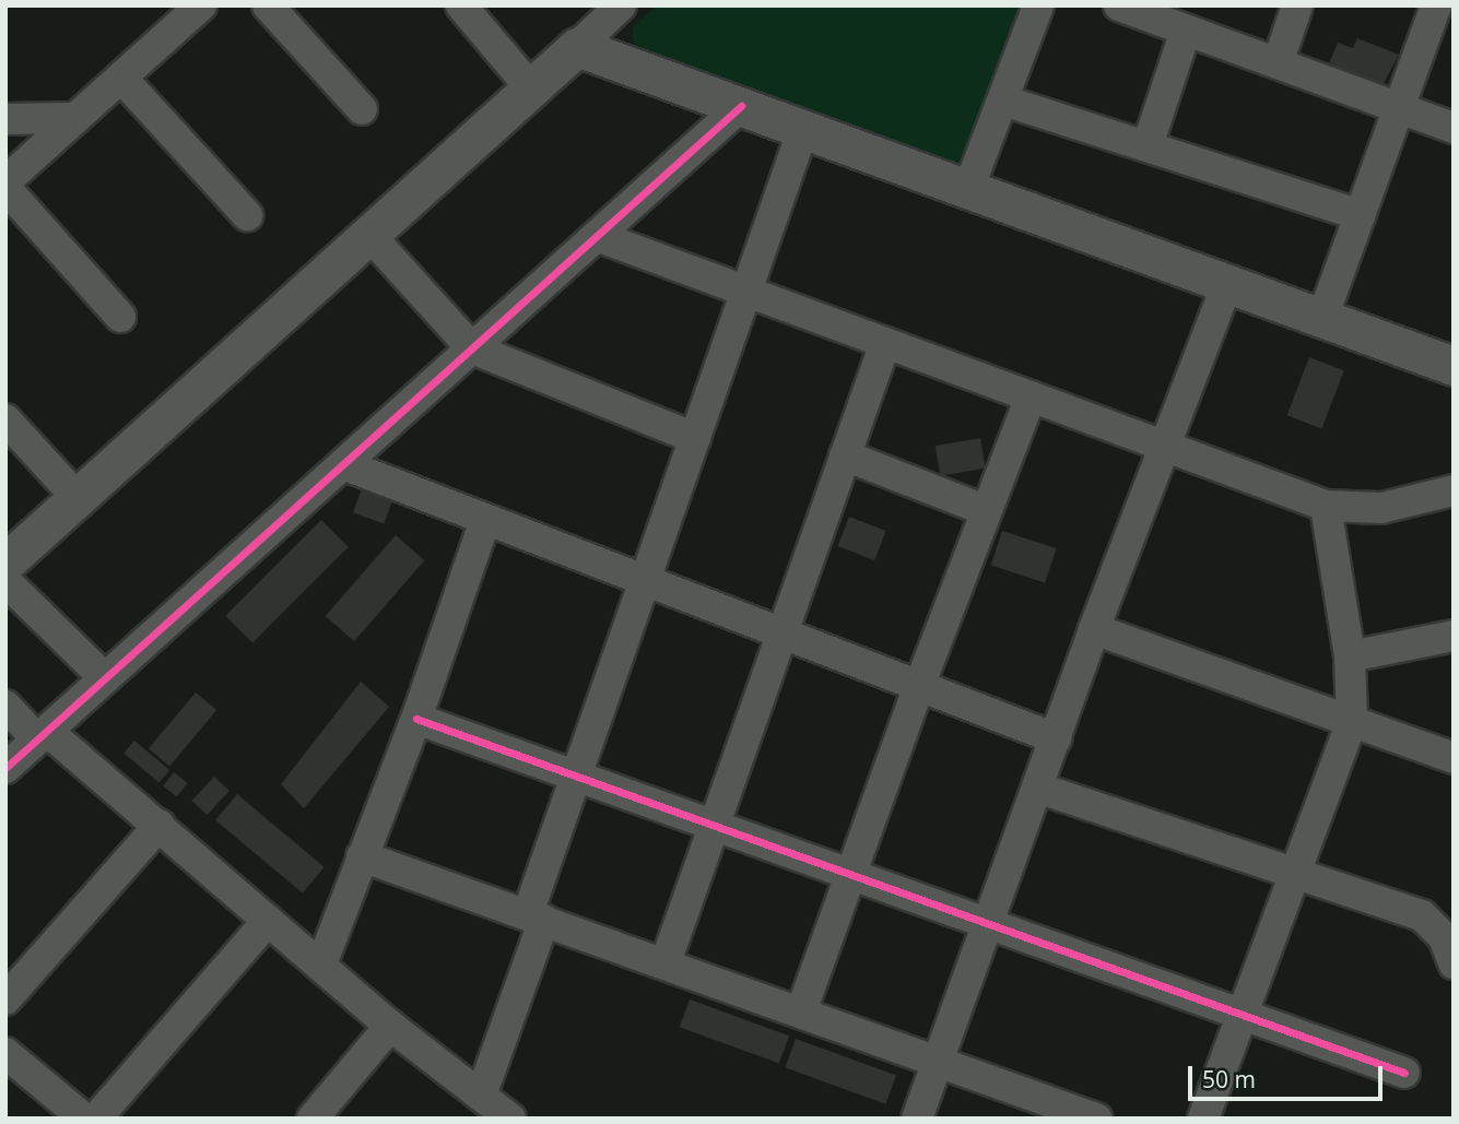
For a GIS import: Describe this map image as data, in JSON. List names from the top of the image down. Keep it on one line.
{"scale_bar":"50 m"}
